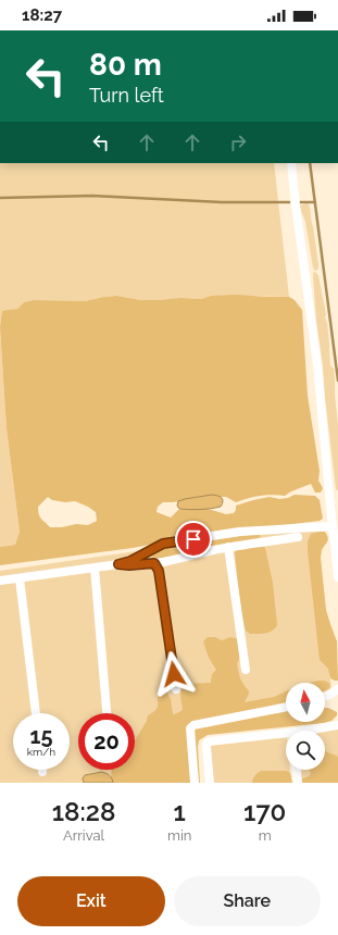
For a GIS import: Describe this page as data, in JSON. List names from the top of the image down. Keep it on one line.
{"north":"top","page":{"status":"18:27","turn":["80 m","Turn left"],"speed":"15 km/h","limit":"20","eta":["18:28","Arrival","1","min","170","m"],"buttons":["Exit","Share"]}}
